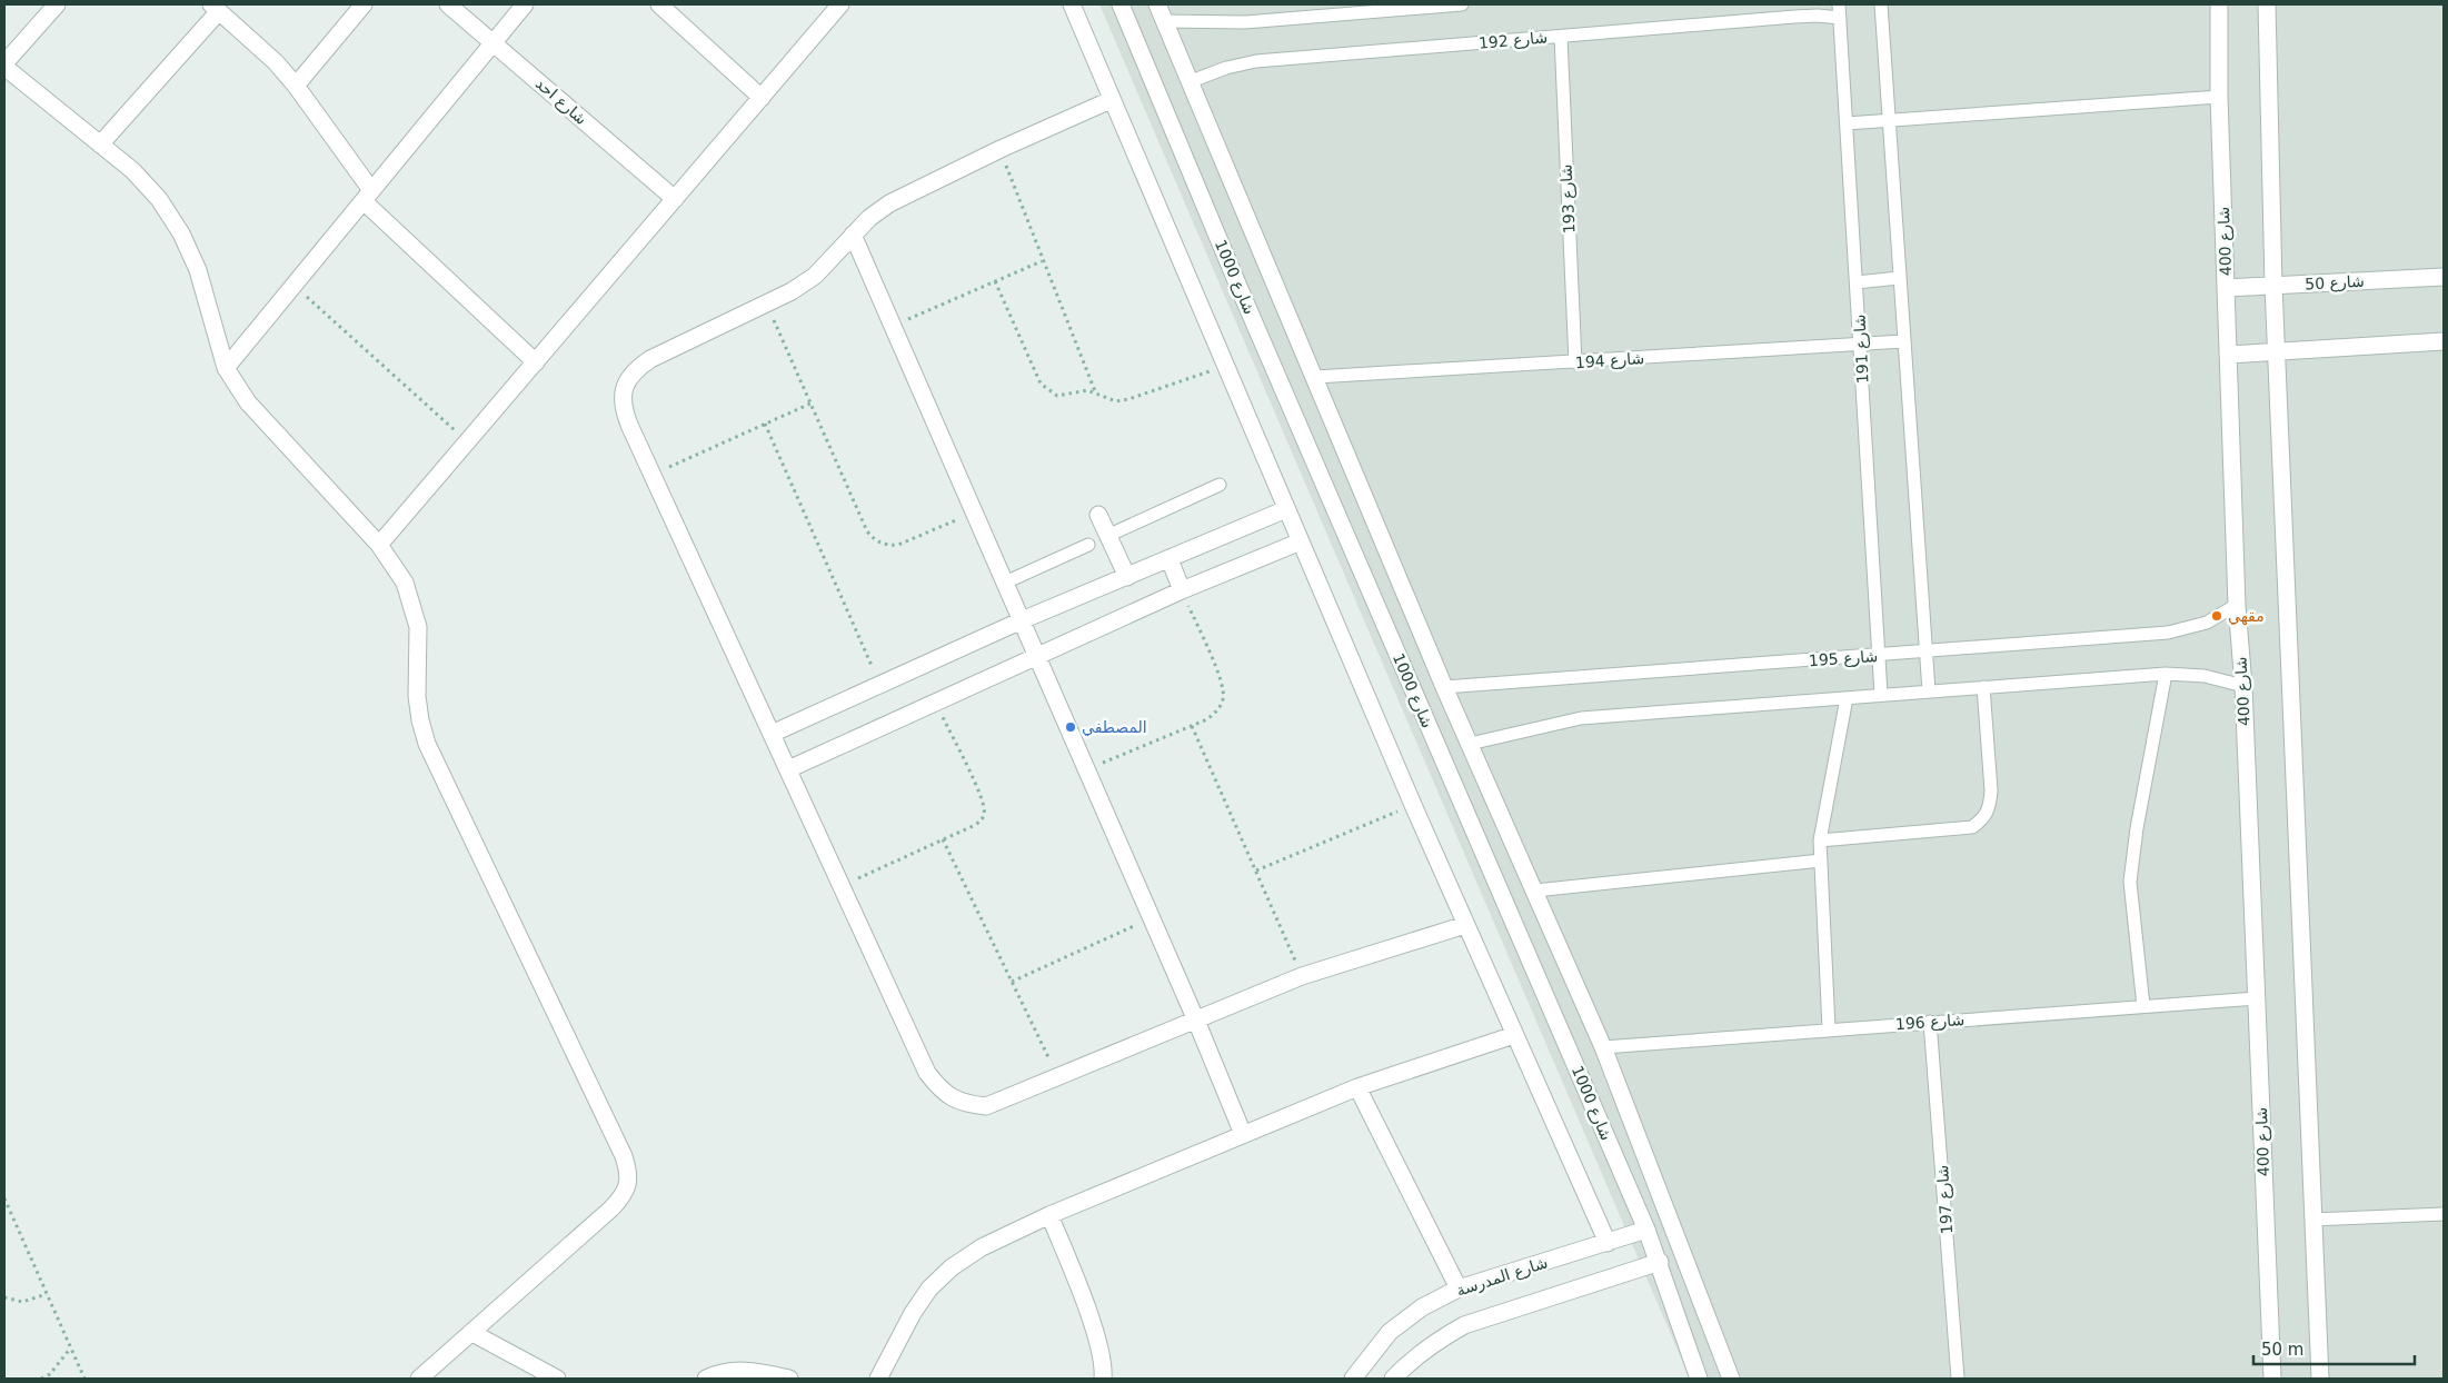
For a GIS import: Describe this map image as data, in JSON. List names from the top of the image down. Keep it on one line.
{"streets":{"street":["شارع احد","شارع 400","شارع 1000","شارع 50","شارع المدرسة"],"lane":["شارع 192","شارع 193","شارع 191","شارع 194","شارع 195","شارع 196","شارع 197"]},"crossings":[["شارع 192","شارع 193"],["شارع 192","شارع 1000"],["شارع 192","شارع 191"],["شارع 193","شارع 194"],["شارع 400","شارع 50"],["شارع 400","شارع 195"],["شارع 400","شارع 196"],["شارع 1000","شارع 194"],["شارع 1000","شارع 195"],["شارع 1000","شارع 196"],["شارع 1000","شارع المدرسة"],["شارع 191","شارع 194"],["شارع 191","شارع 195"],["شارع 196","شارع 197"]],"places":["مقهي","المصطفي"],"scale_bar":"50 m"}
